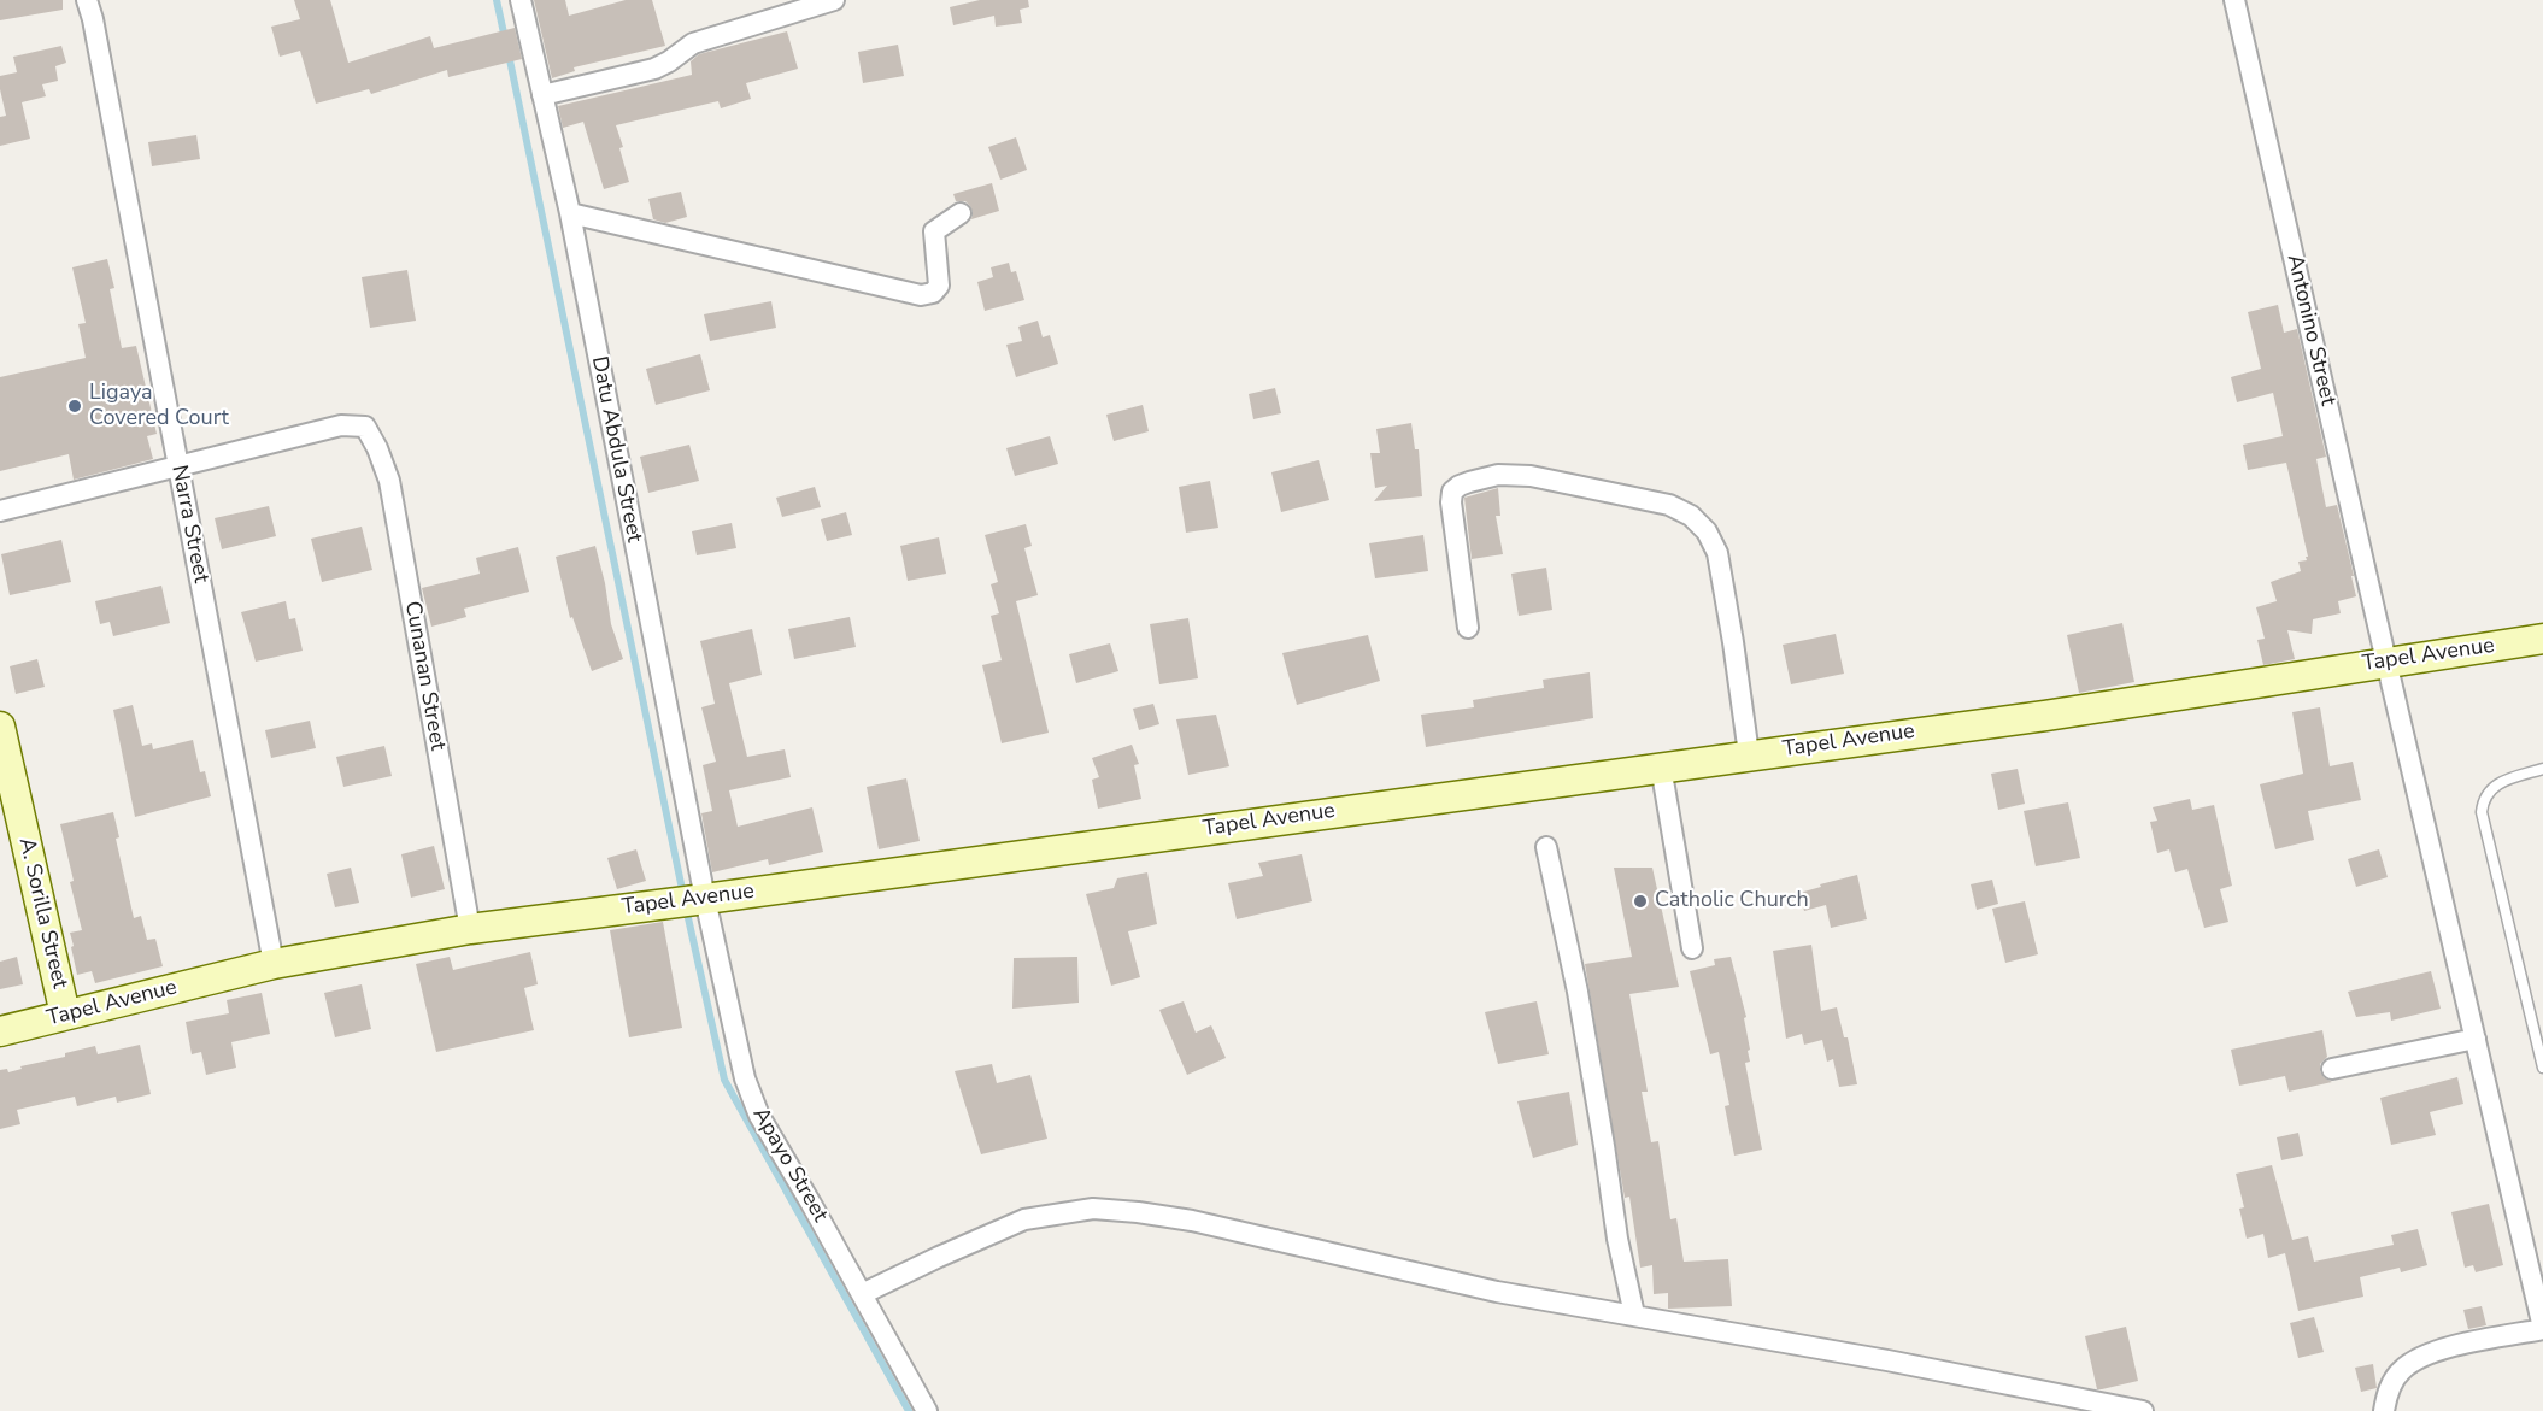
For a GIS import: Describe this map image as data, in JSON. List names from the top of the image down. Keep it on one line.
{"streets":{"street":["Antonino Street","Datu Abdula Street","Narra Street","Tapel Avenue","Cunanan Street","A. Sorilla Street","Apayo Street"]},"crossings":[["Antonino Street","Tapel Avenue"],["Datu Abdula Street","Tapel Avenue"],["Datu Abdula Street","Apayo Street"],["Narra Street","Tapel Avenue"],["Narra Street","Cunanan Street"],["Tapel Avenue","Cunanan Street"],["Tapel Avenue","A. Sorilla Street"],["Tapel Avenue","Apayo Street"]],"places":["Ligaya Covered Court","Catholic Church"]}
